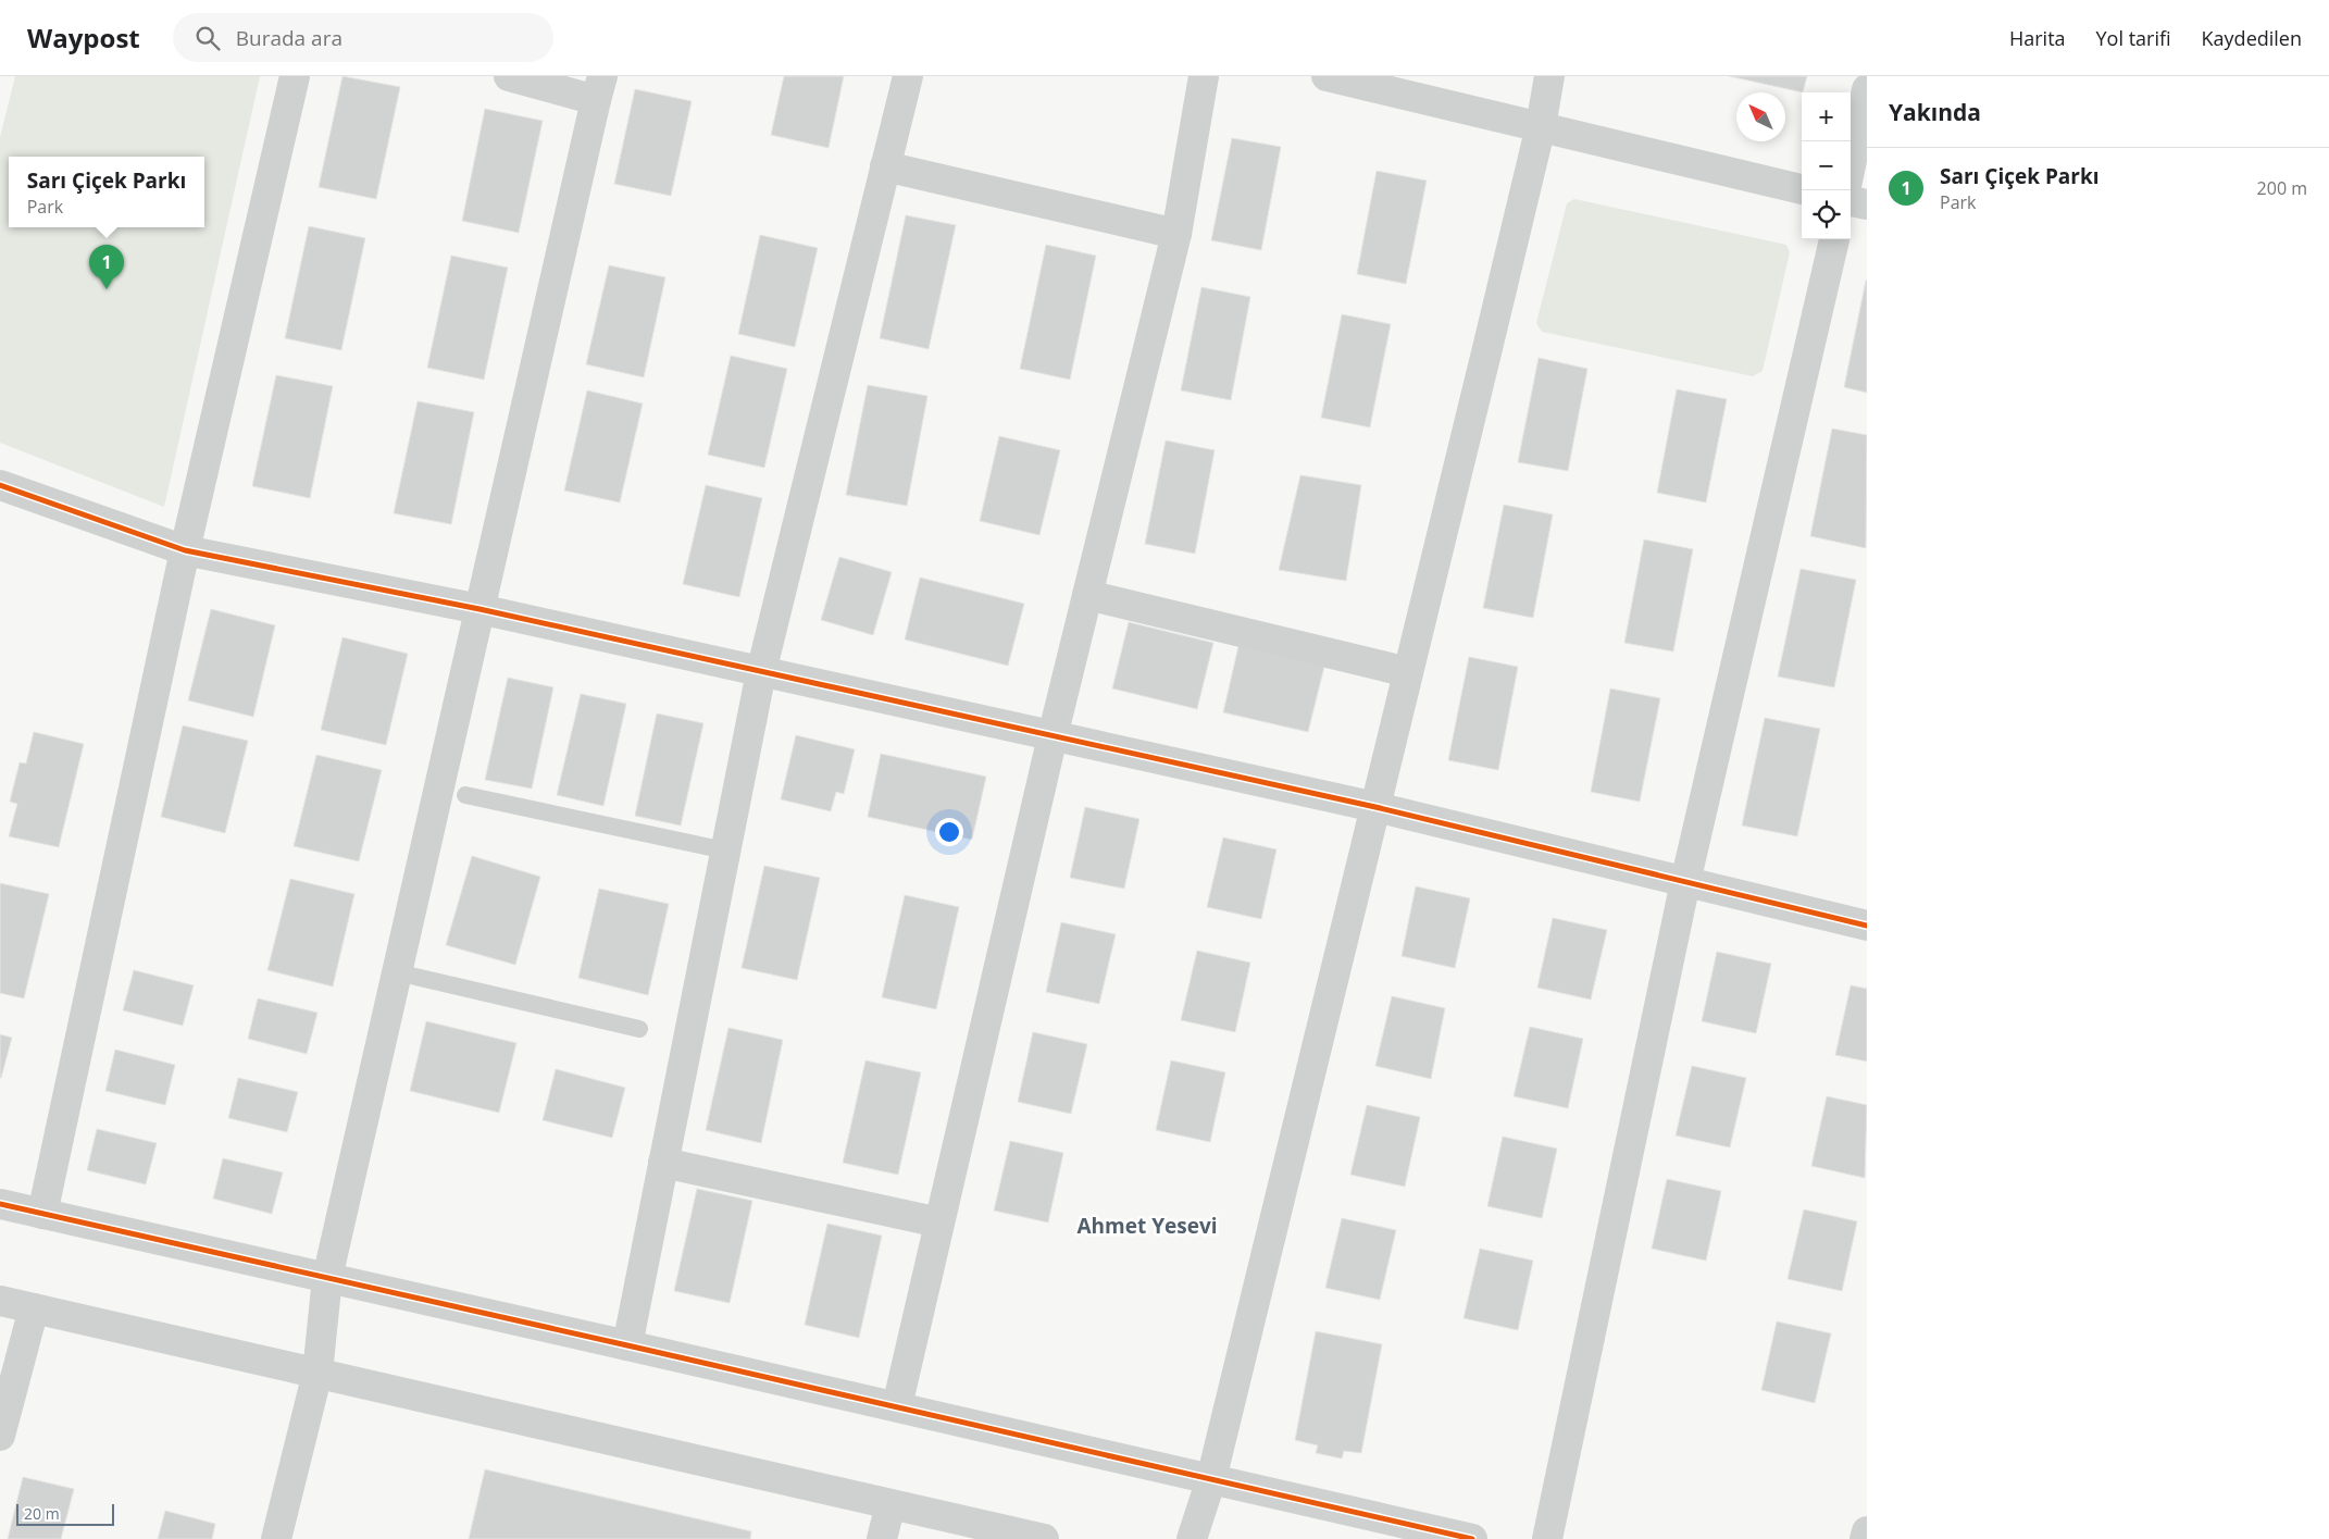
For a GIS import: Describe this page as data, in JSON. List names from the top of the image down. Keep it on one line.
{"districts":["Ahmet Yesevi"],"scale_bar":"20 m","north":"top left","page":{"header":"Waypost","search":"Burada ara","nav":["Harita","Yol tarifi","Kaydedilen"],"heading":"Yakında","map_buttons":["+","−"],"list":[{"mark":"1","name":"Sarı Çiçek Parkı","note":"Park","value":"200 m"}],"popup":["Sarı Çiçek Parkı","Park"],"pins":"1","scale":"20 m"}}
